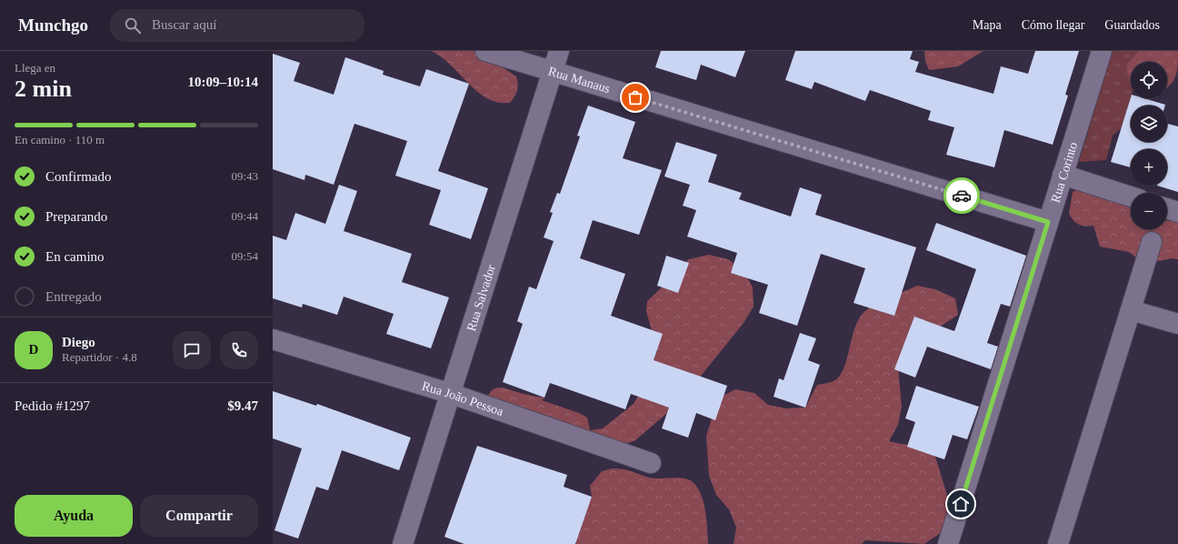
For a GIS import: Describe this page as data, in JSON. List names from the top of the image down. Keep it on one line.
{"streets":{"street":["Rua Manaus","Rua Corinto","Rua Salvador","Rua João Pessoa"]},"crossings":[["Rua Manaus","Rua Corinto"],["Rua Manaus","Rua Salvador"],["Rua Salvador","Rua João Pessoa"]],"page":{"header":"Munchgo","search":"Buscar aquí","nav":["Mapa","Cómo llegar","Guardados"],"heading":["2 min","Llega en","10:09–10:14"],"panel":["Diego","Repartidor · 4.8","Pedido #1297","$9.47"],"map_buttons":["+","−"],"bar":"En camino · 110 m","list":[["Confirmado","09:43"],["Preparando","09:44"],["En camino","09:54"],"Entregado"],"round":"D","buttons":["Ayuda","Compartir"]}}
